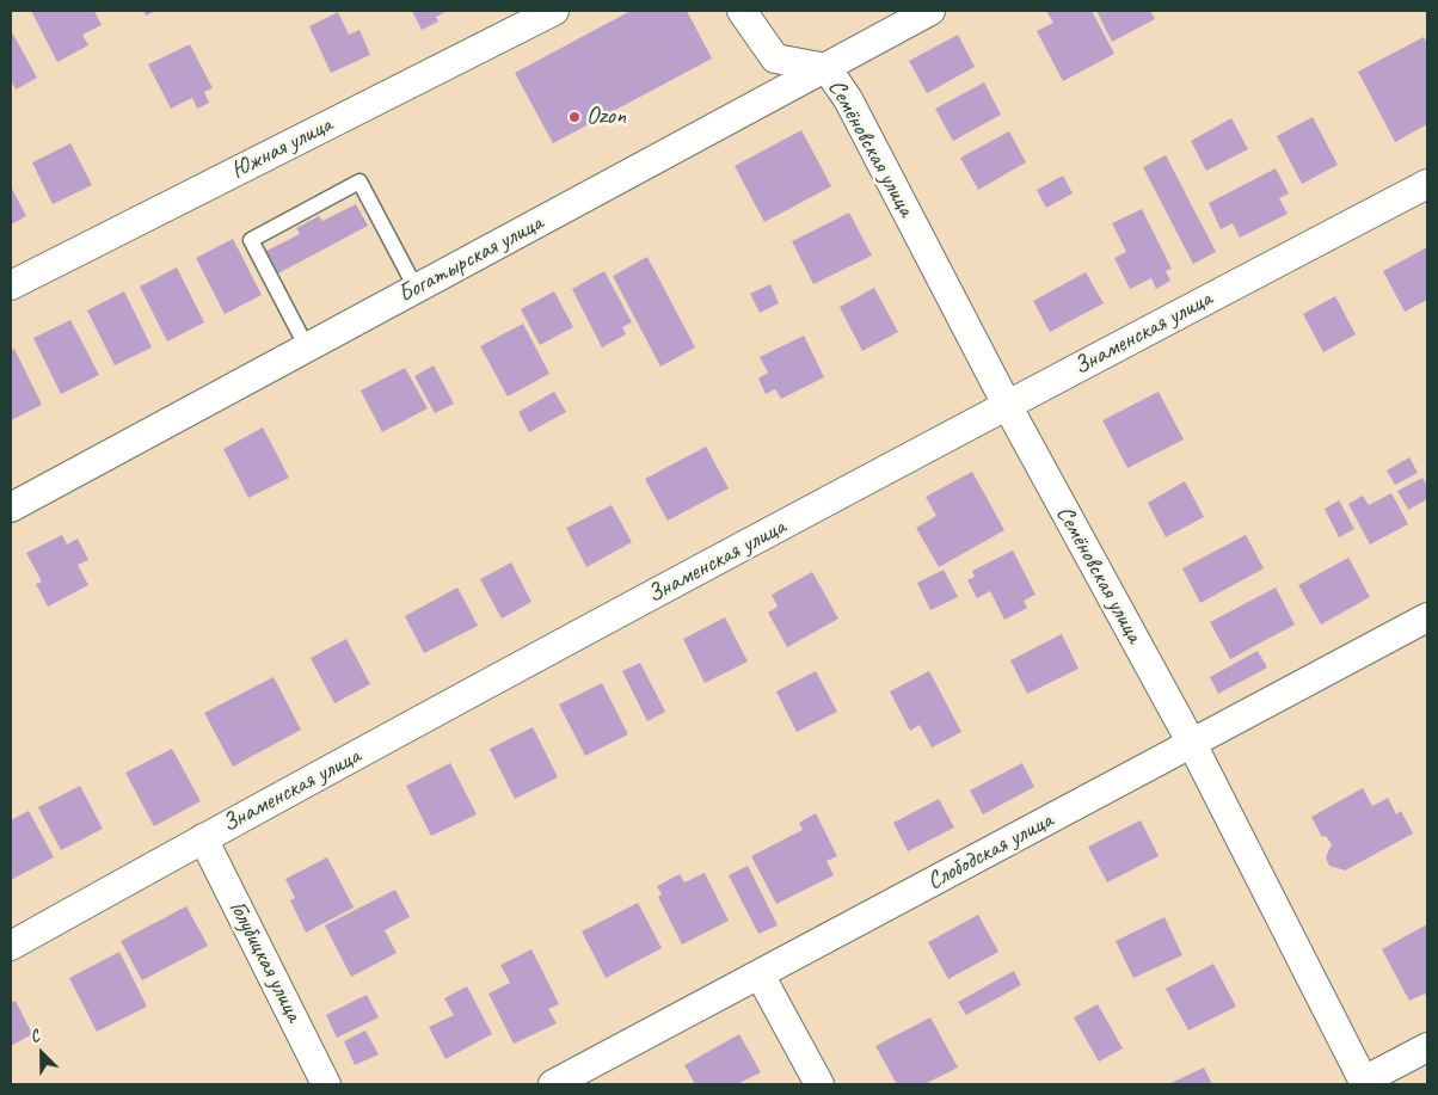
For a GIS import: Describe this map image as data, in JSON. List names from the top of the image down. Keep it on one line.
{"streets":{"street":["Южная улица","Семёновская улица","Богатырская улица","Знаменская улица","Слободская улица","Голубицкая улица"]},"crossings":[["Семёновская улица","Богатырская улица"],["Семёновская улица","Знаменская улица"],["Семёновская улица","Слободская улица"],["Знаменская улица","Голубицкая улица"]],"places":["Ozon"],"north":"top left"}
